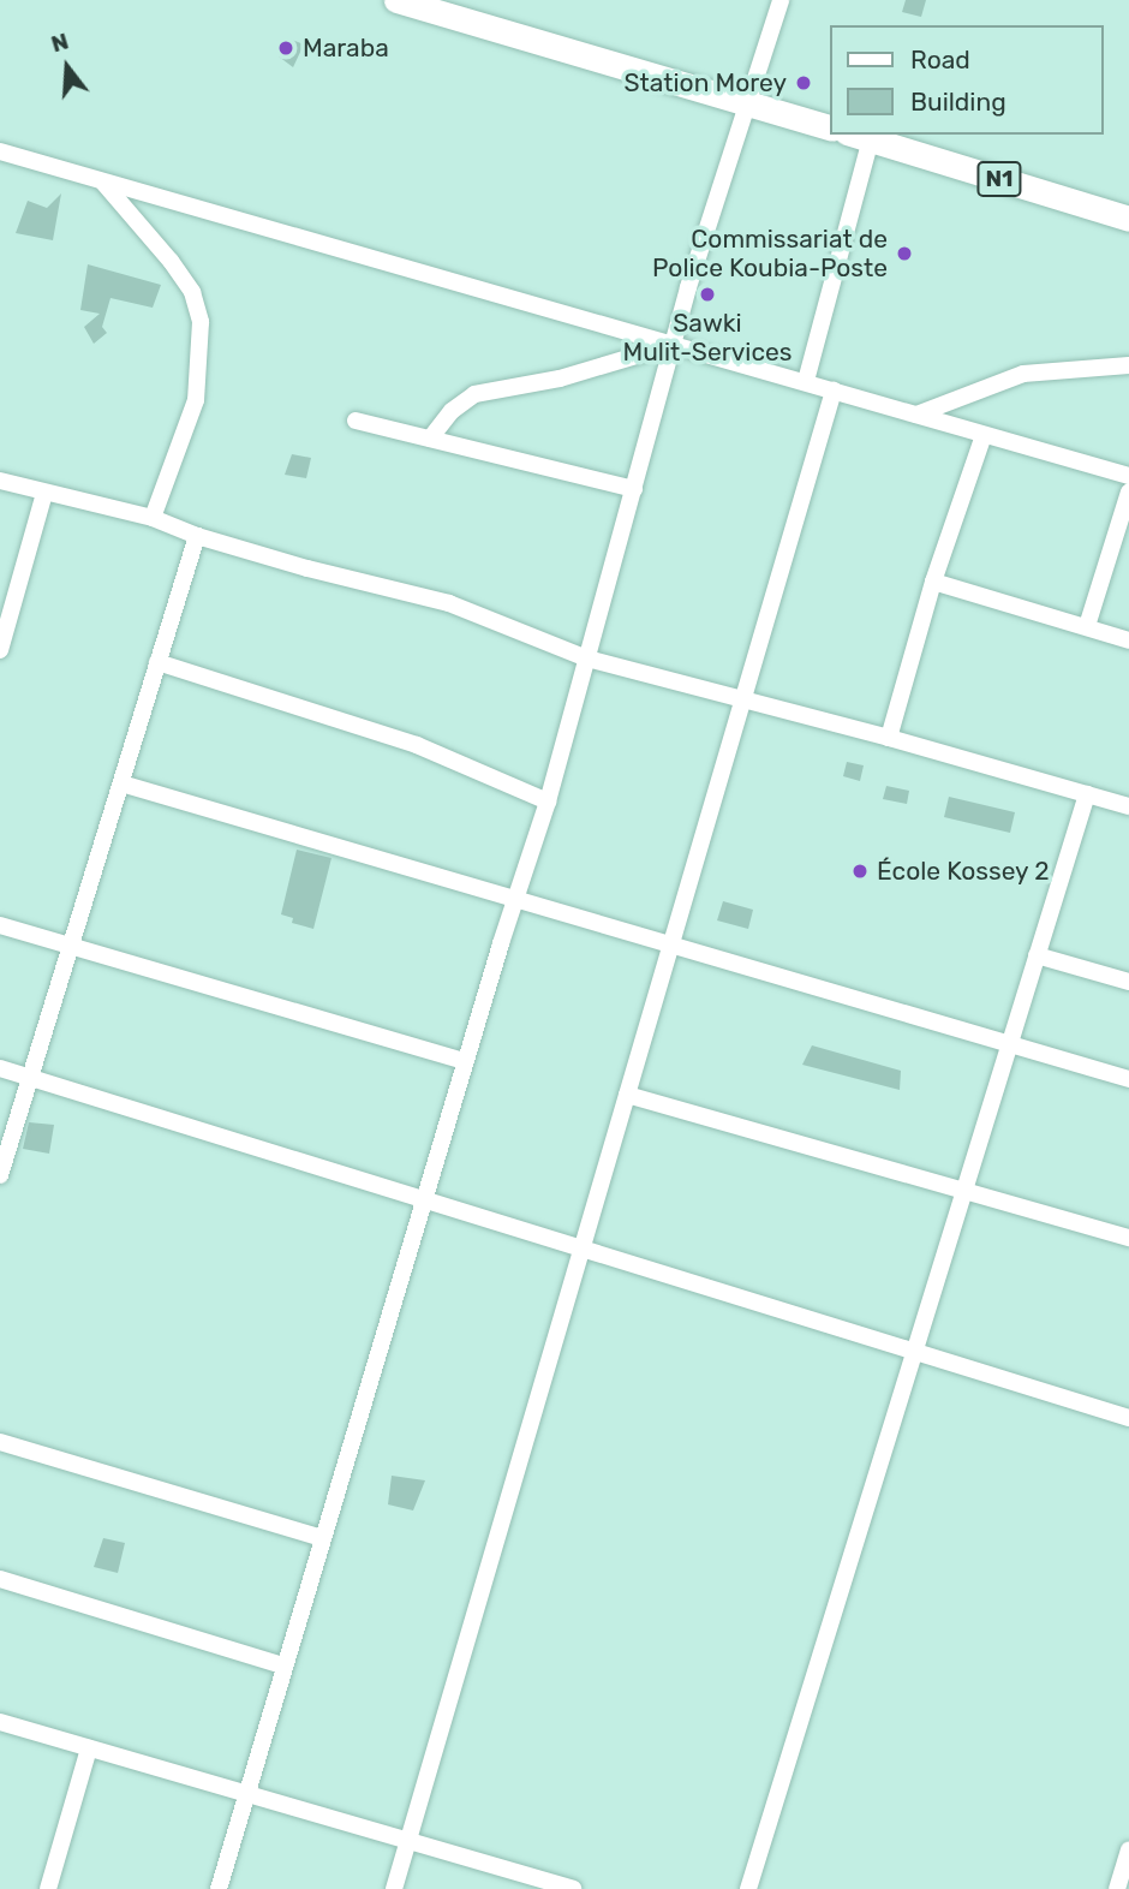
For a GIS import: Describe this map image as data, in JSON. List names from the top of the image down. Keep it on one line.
{"streets":{"main road":["N1"]},"places":["Maraba","Station Morey","Commissariat de Police Koubia-Poste","Sawki Mulit-Services","École Kossey 2"],"legend":["Road","Building"],"north":"top"}
